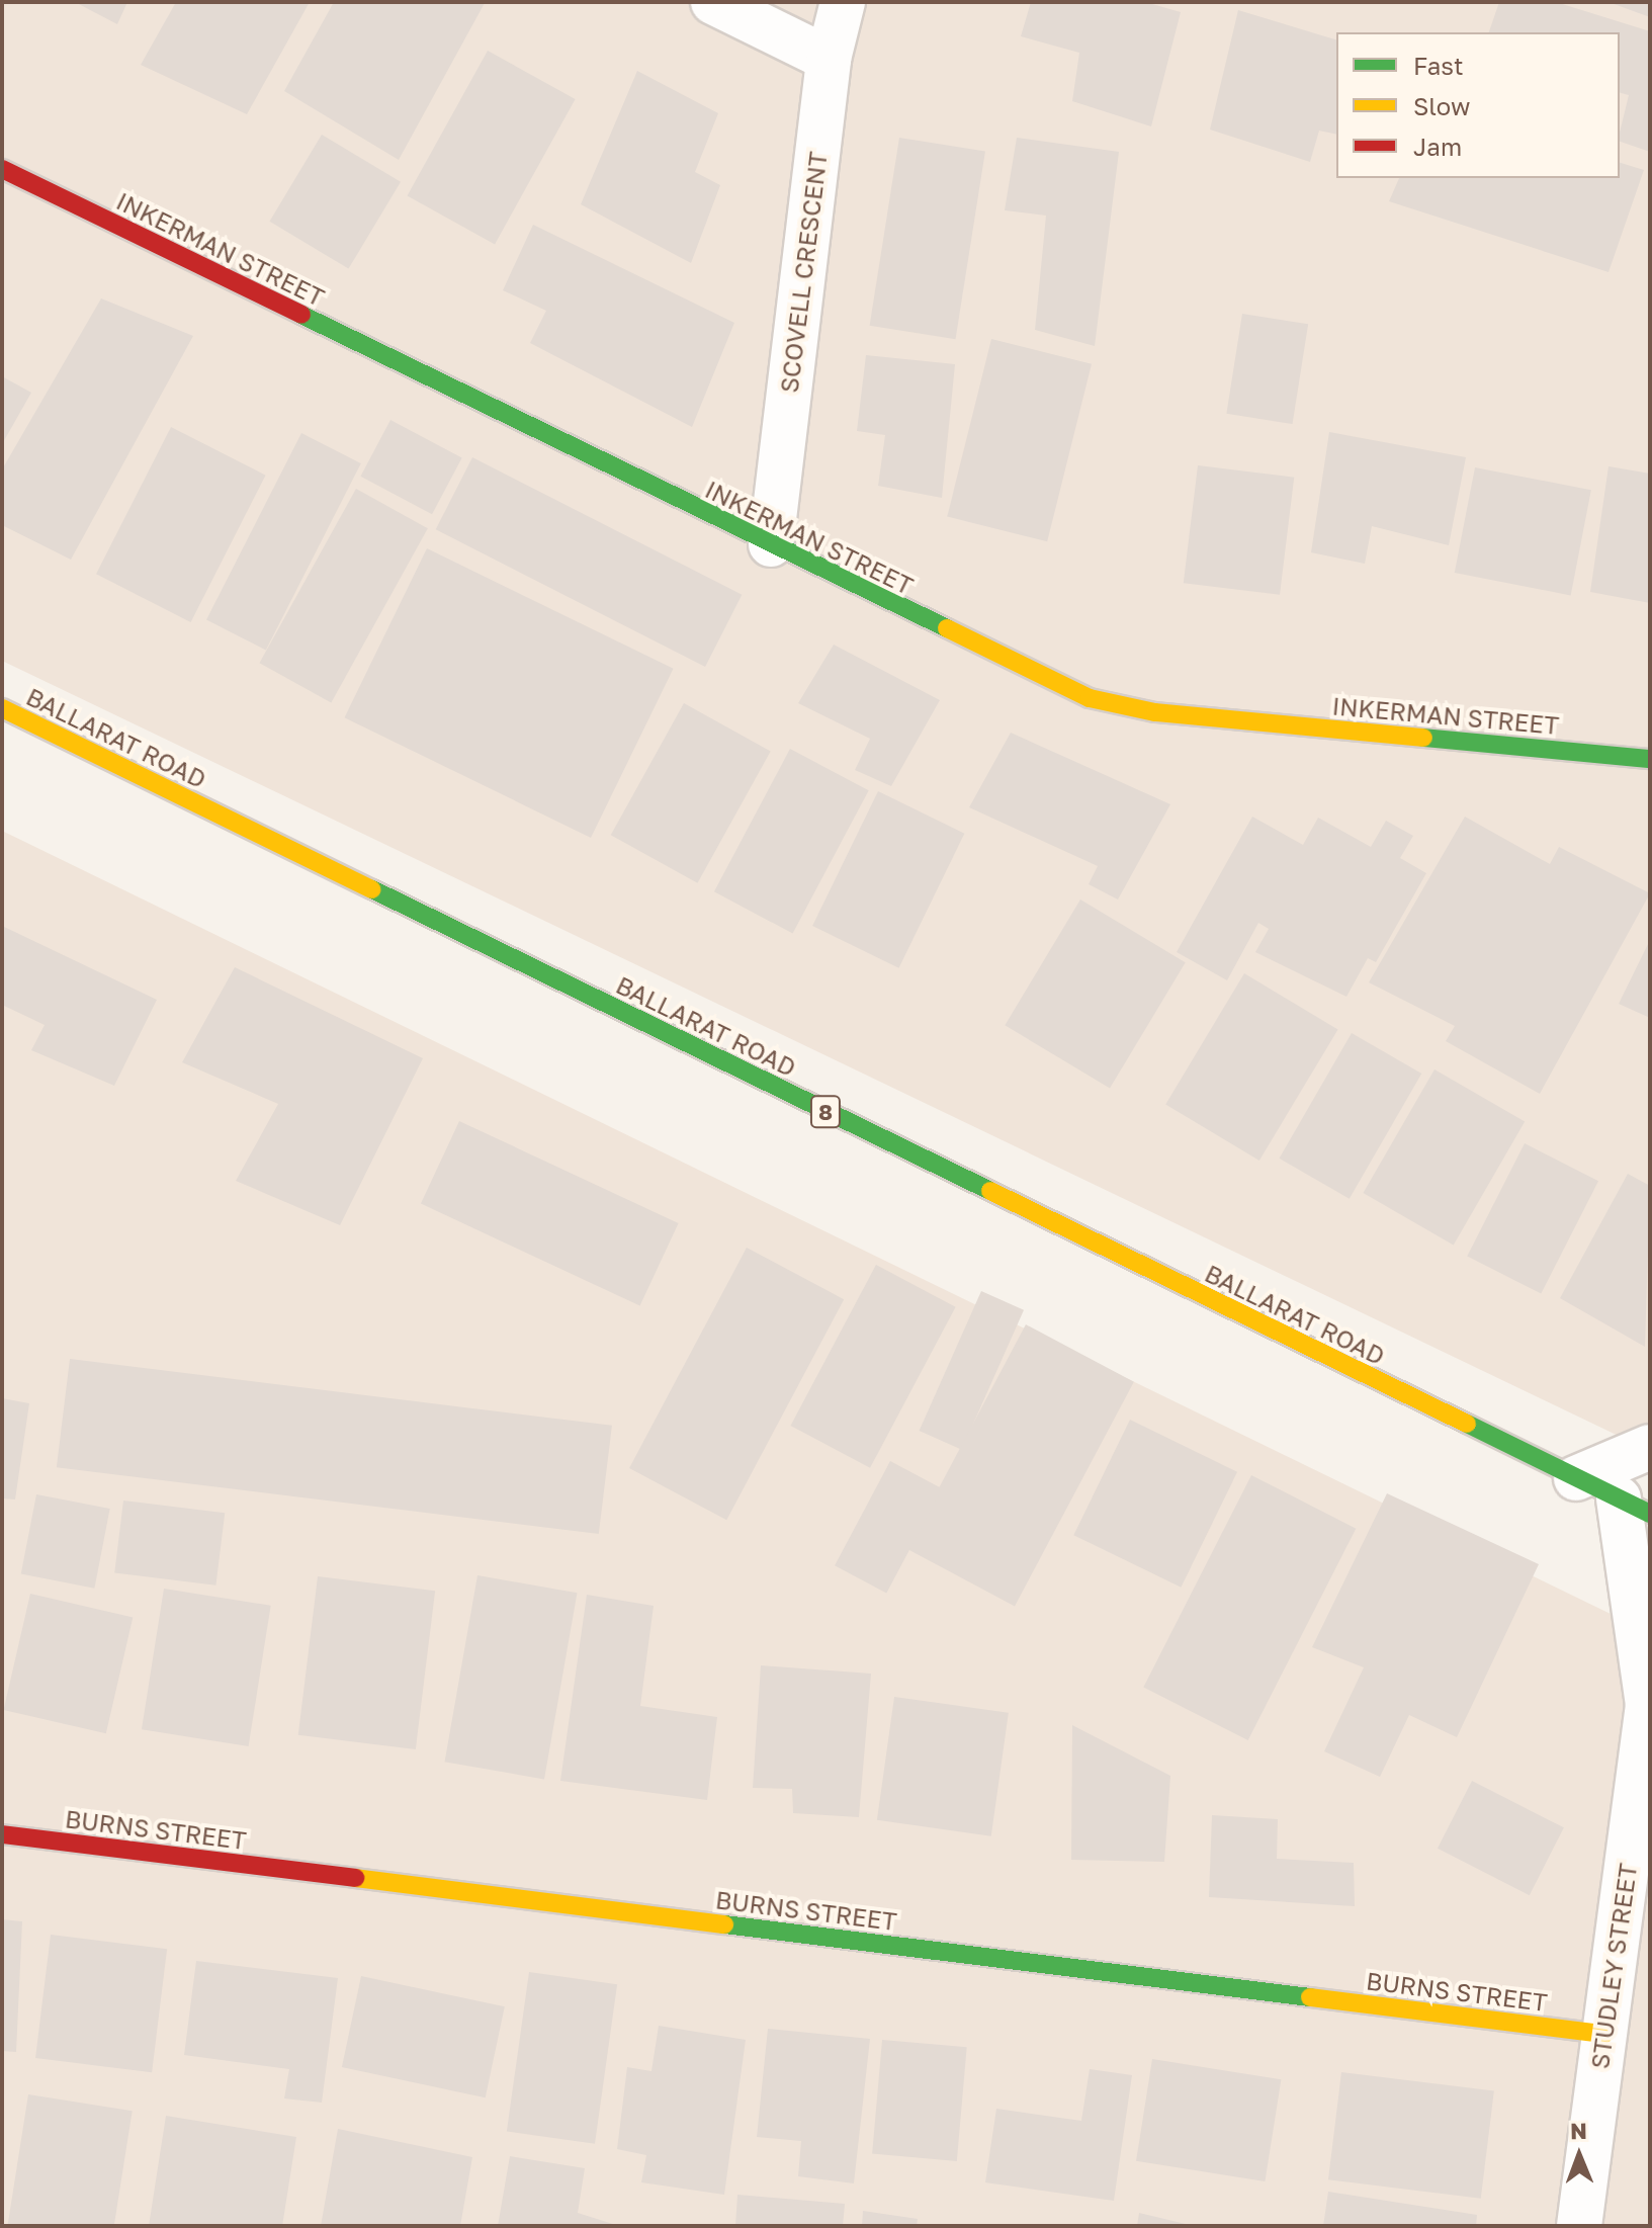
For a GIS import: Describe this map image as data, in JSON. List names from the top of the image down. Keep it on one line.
{"streets":{"main road":["INKERMAN STREET","BALLARAT ROAD","8","BURNS STREET"],"street":["SCOVELL CRESCENT","STUDLEY STREET"]},"crossings":[["INKERMAN STREET","SCOVELL CRESCENT"],["BALLARAT ROAD","STUDLEY STREET"],["BURNS STREET","STUDLEY STREET"]],"legend":["Fast","Slow","Jam"],"north":"top"}
